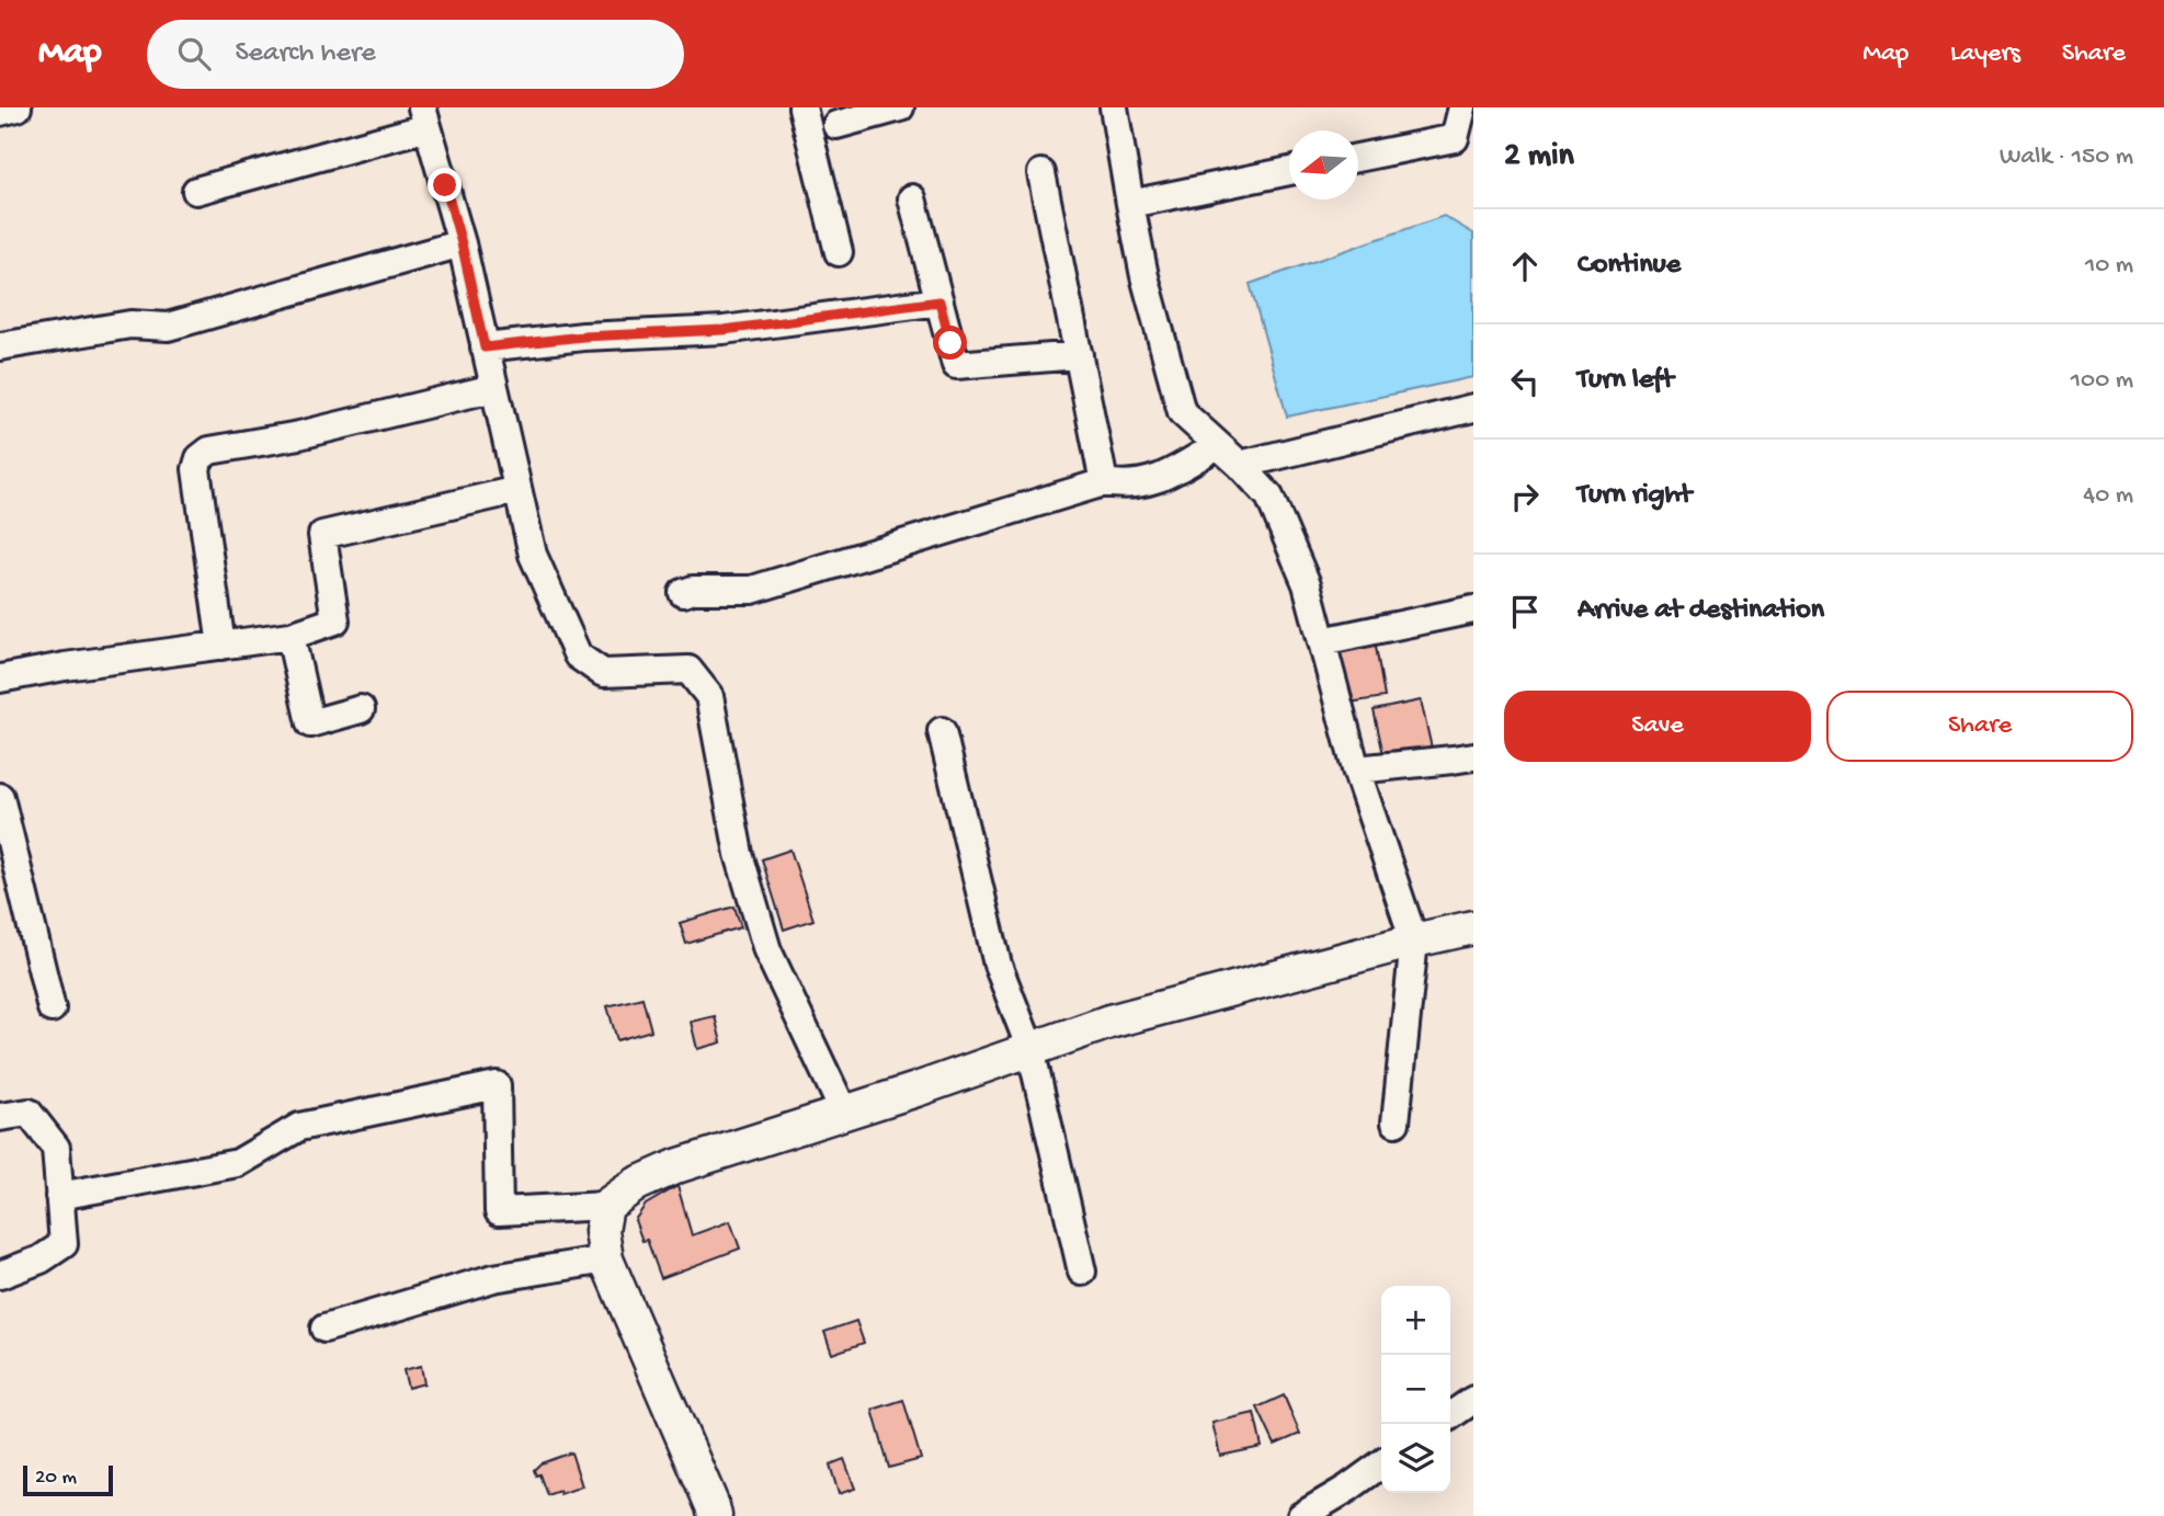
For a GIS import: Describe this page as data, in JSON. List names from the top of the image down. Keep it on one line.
{"scale_bar":"20 m","north":"left","page":{"header":"Map","search":"Search here","nav":["Map","Layers","Share"],"heading":["2 min","Walk · 150 m"],"list":[["Continue","10 m"],["Turn left","100 m"],["Turn right","40 m"],"Arrive at destination"],"buttons":["Save","Share"],"map_buttons":["+","−"],"scale":"20 m"}}
